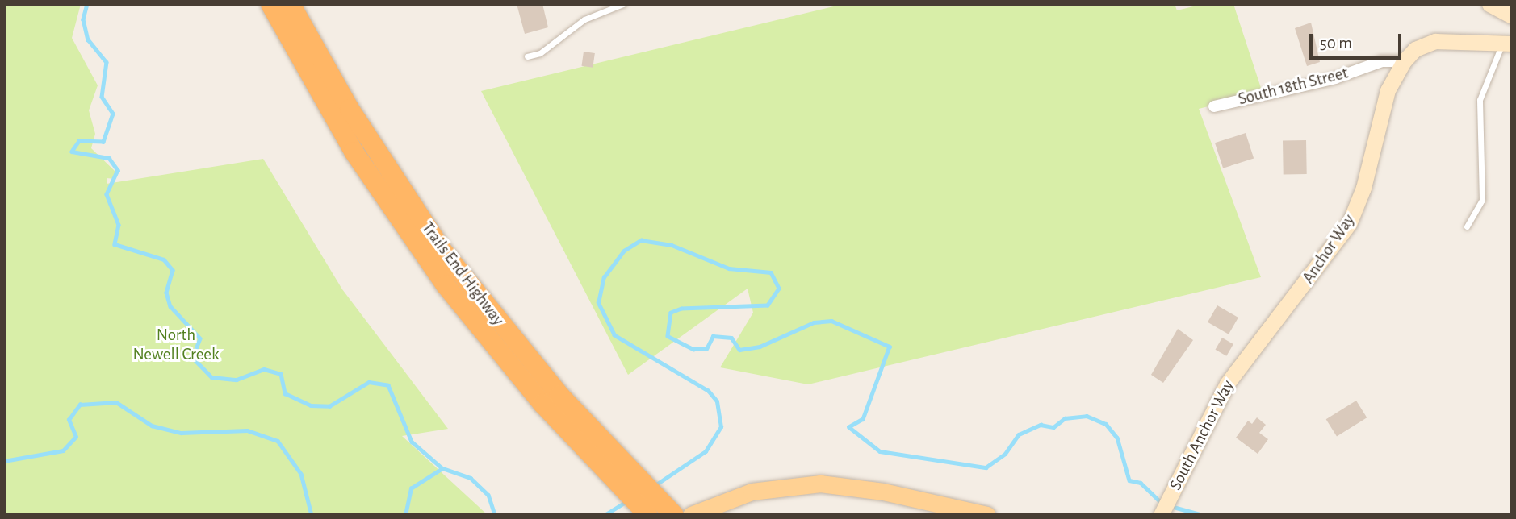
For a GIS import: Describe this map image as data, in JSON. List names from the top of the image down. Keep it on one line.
{"streets":{"highway":["Trails End Highway"],"street":["South 18th Street","Anchor Way","South Anchor Way"]},"crossings":[["South 18th Street","Anchor Way"],["Anchor Way","South Anchor Way"]],"parks":["North Newell Creek"],"scale_bar":"50 m"}
